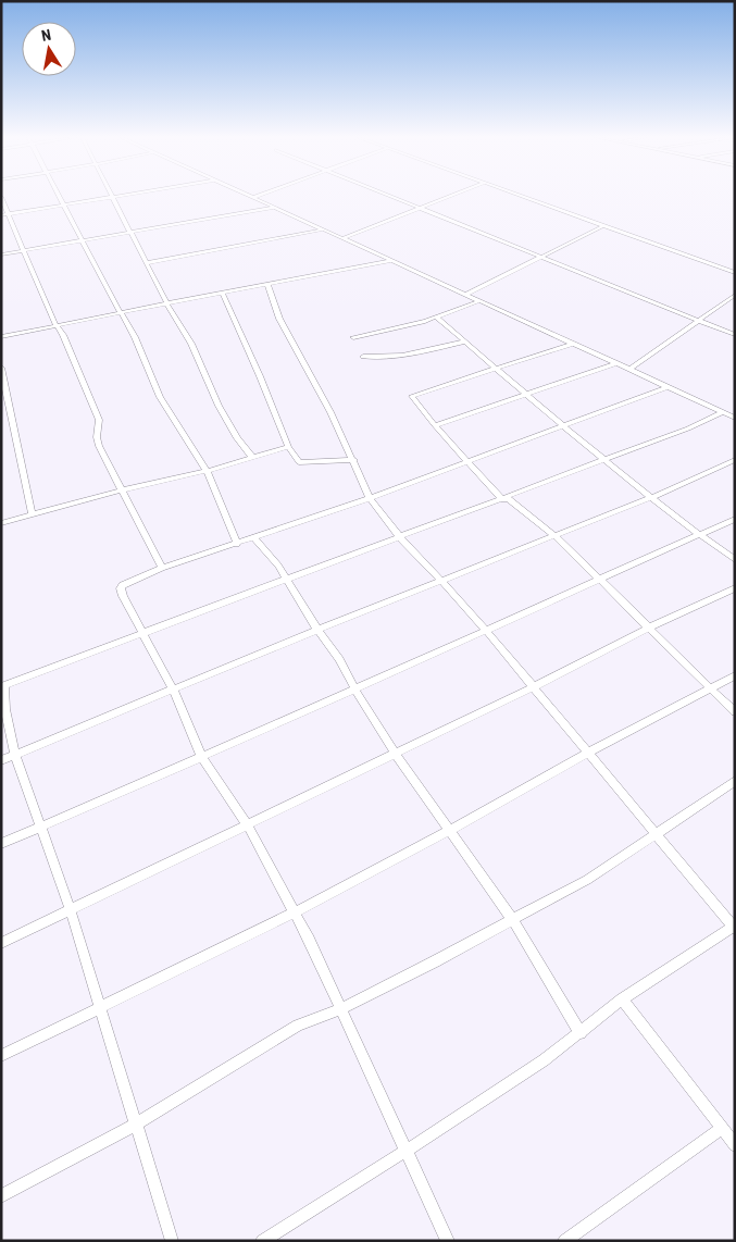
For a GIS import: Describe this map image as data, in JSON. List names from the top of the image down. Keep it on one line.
{"north":"top"}
